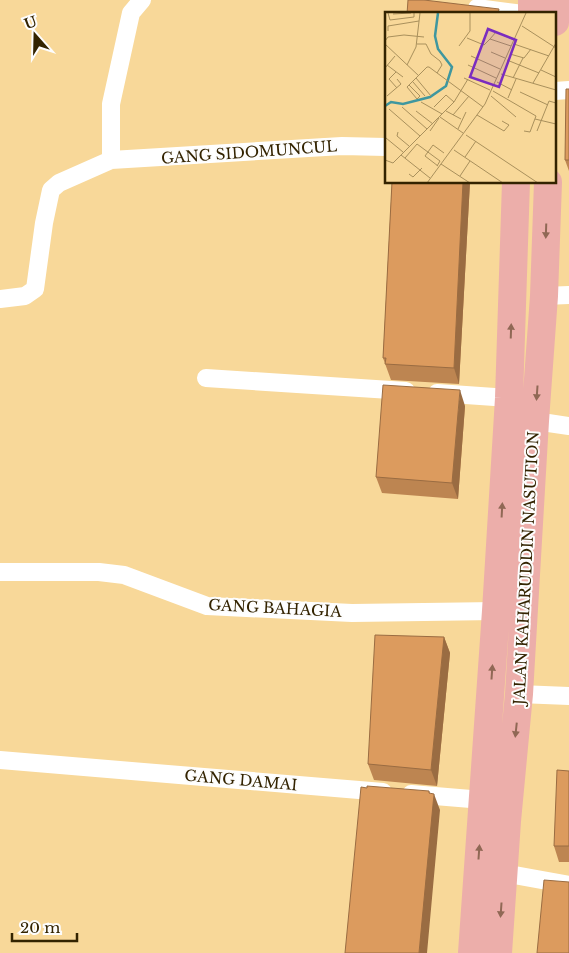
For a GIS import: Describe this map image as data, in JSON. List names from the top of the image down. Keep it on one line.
{"streets":{"highway":["JALAN KAHARUDDIN NASUTION"],"street":["GANG SIDOMUNCUL","GANG BAHAGIA","GANG DAMAI"]},"crossings":[["JALAN KAHARUDDIN NASUTION","GANG BAHAGIA"],["JALAN KAHARUDDIN NASUTION","GANG DAMAI"]],"scale_bar":"20 m","north":"top"}
